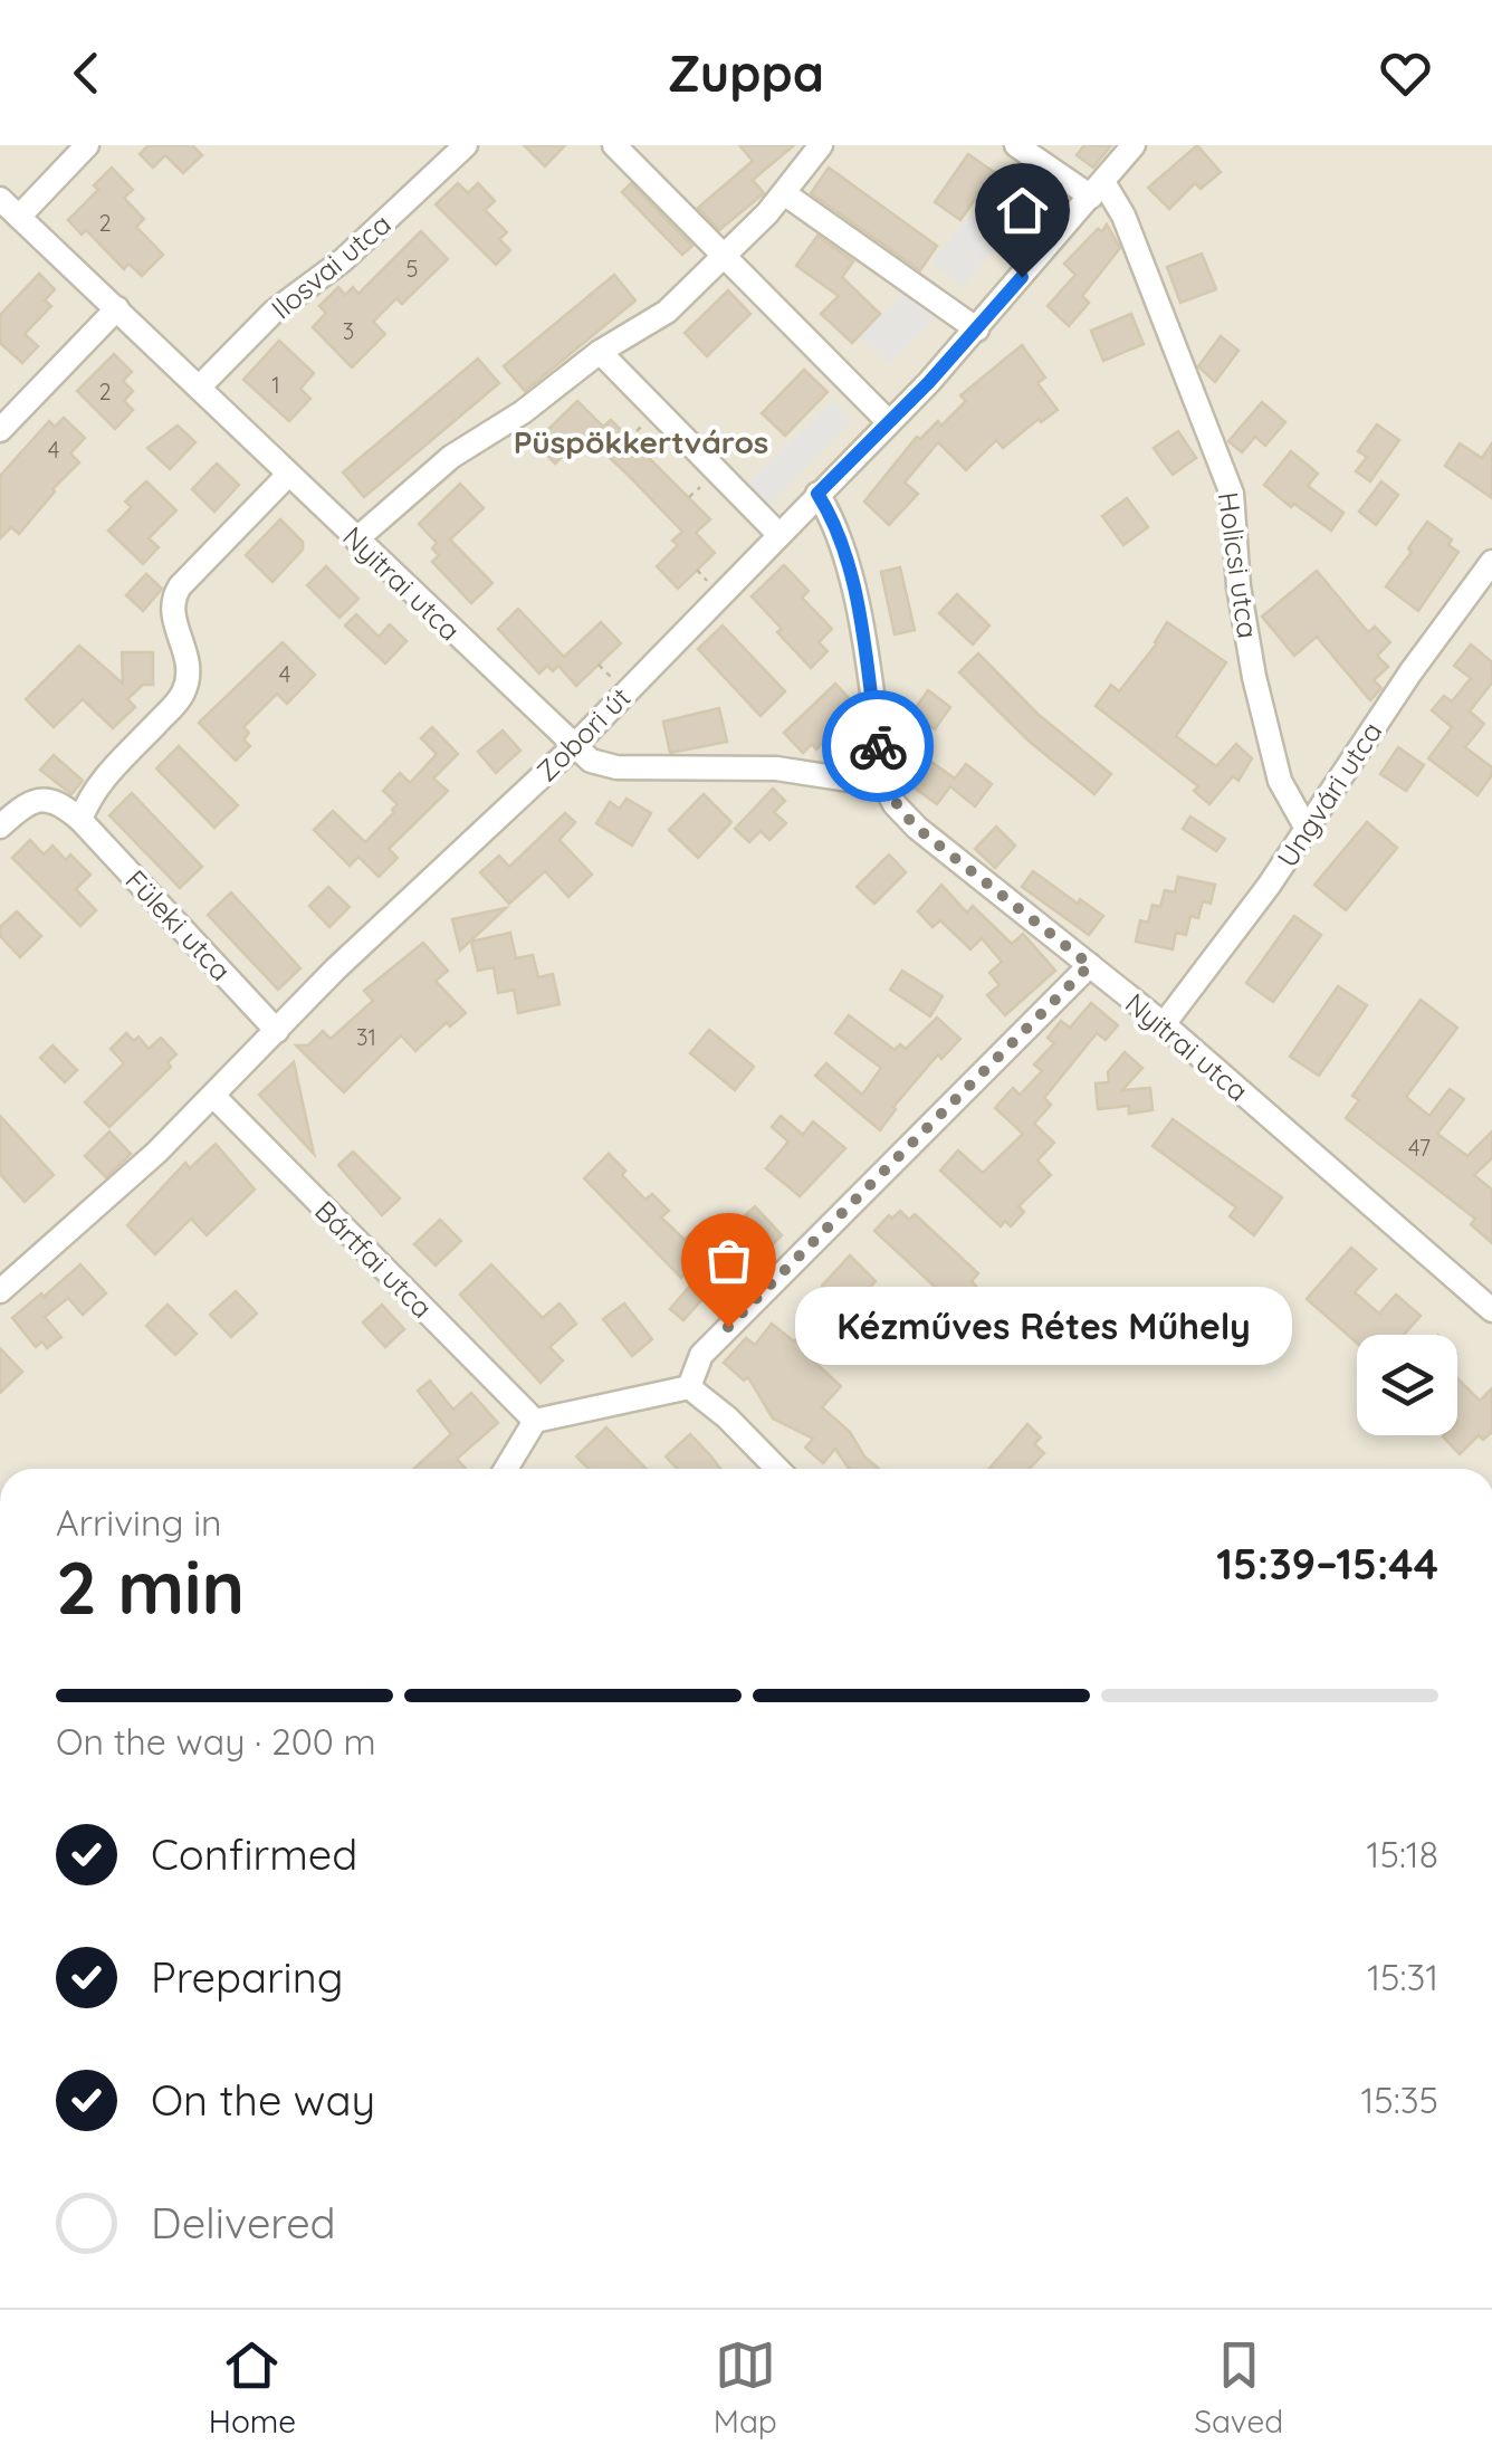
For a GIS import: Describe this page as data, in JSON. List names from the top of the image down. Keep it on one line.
{"streets":{"street":["Ilosvai utca","Holicsi utca","Nyitrai utca","Zobori út","Ungvári utca","Füleki utca","Bártfai utca"]},"crossings":[["Ilosvai utca","Nyitrai utca"],["Holicsi utca","Zobori út"],["Holicsi utca","Ungvári utca"],["Nyitrai utca","Zobori út"],["Nyitrai utca","Ungvári utca"],["Zobori út","Füleki utca"],["Zobori út","Bártfai utca"]],"districts":["Püspökkertváros"],"places":["Kézműves Rétes Műhely"],"house_numbers":["2","5","3","1","2","4","4","31","47"],"page":{"header":"Zuppa","bubble":"Kézműves Rétes Műhely","heading":["2 min","Arriving in","15:39–15:44"],"bar":"On the way · 200 m","list":[["Confirmed","15:18"],["Preparing","15:31"],["On the way","15:35"],"Delivered"],"tabs":["Home","Map","Saved"]}}
